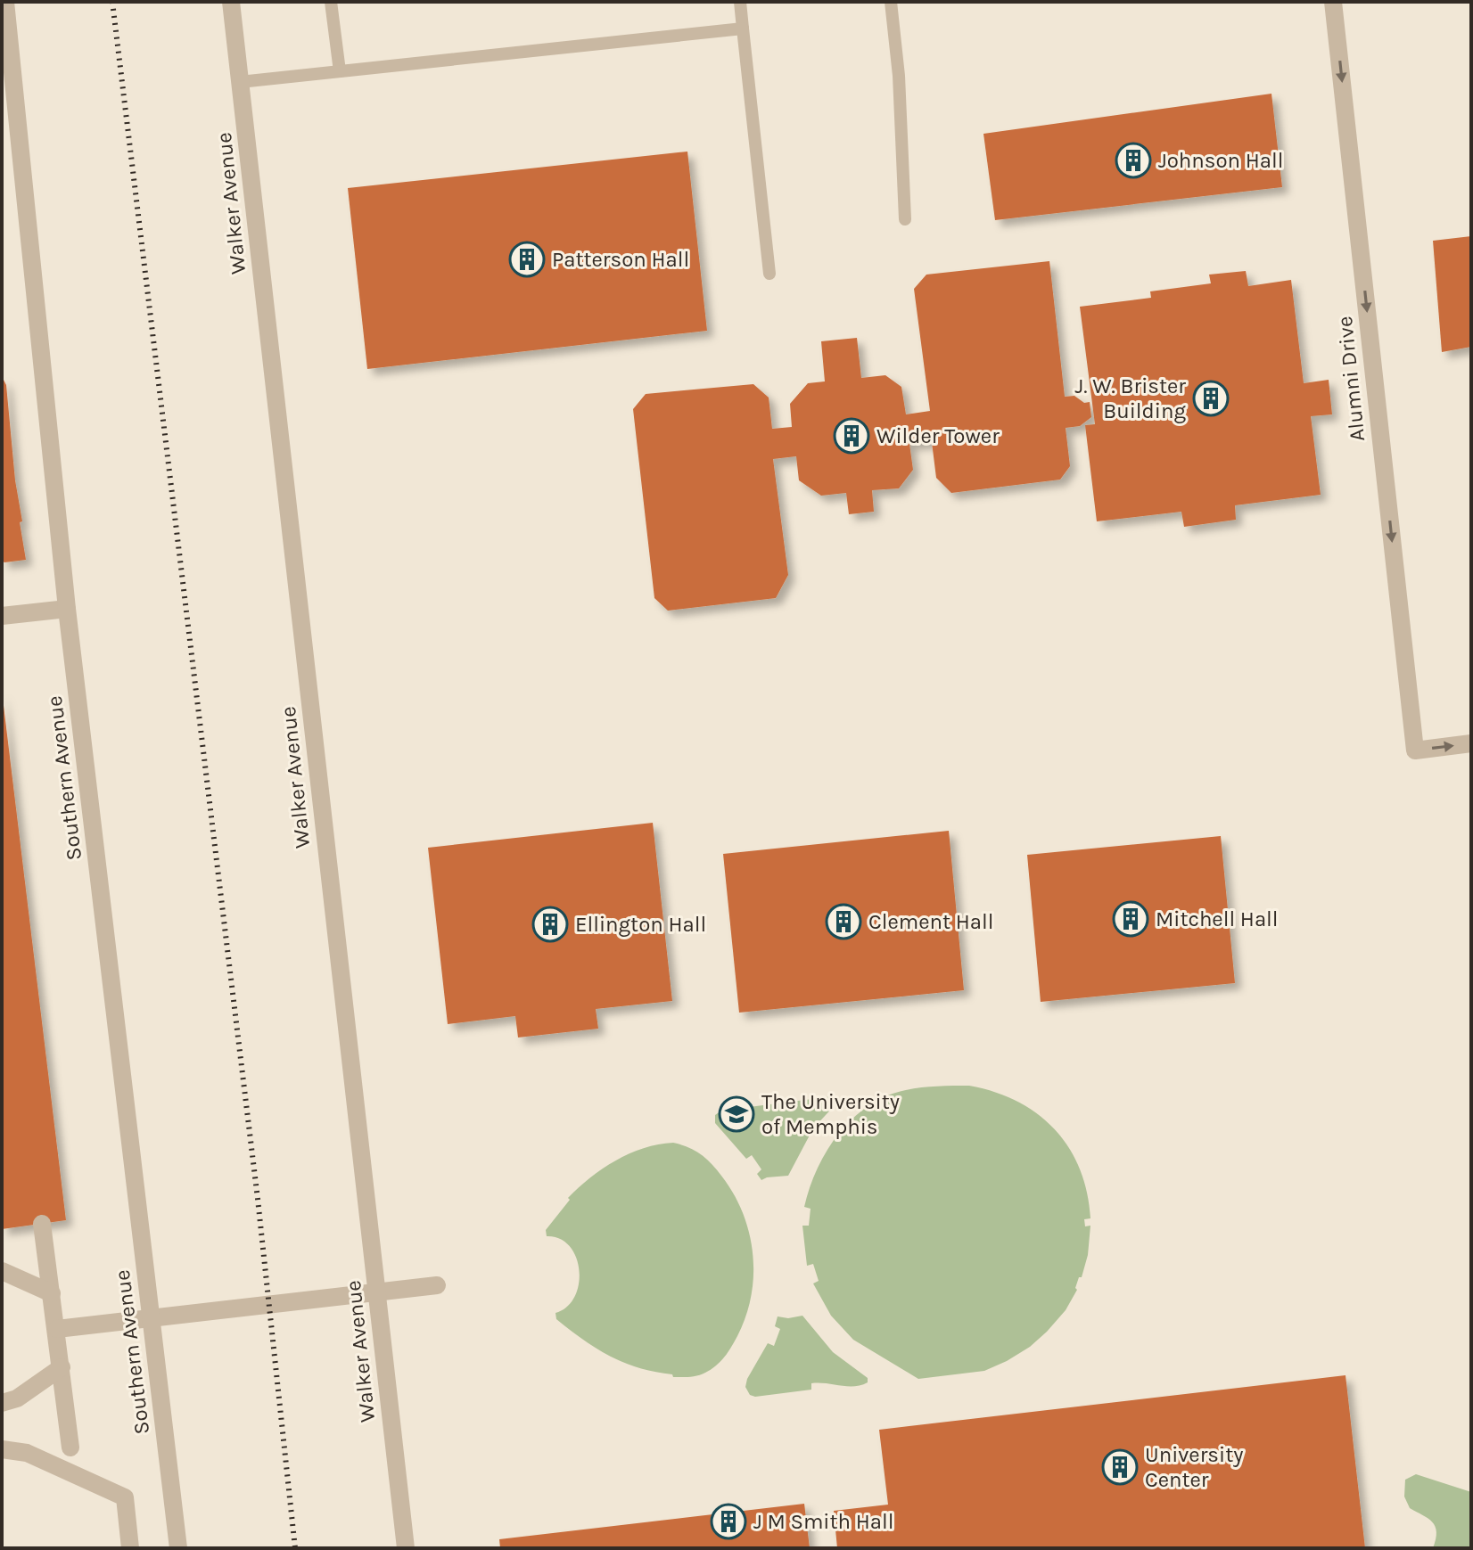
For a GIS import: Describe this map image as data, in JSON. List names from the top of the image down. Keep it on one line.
{"streets":{"street":["Walker Avenue","Alumni Drive","Southern Avenue"]},"one_way":["Alumni Drive"],"places":{"building":["Johnson Hall","Patterson Hall","J. W. Brister Building","Wilder Tower","Mitchell Hall","Clement Hall","Ellington Hall","University Center","J M Smith Hall"],"school or university":["The University of Memphis"]}}
